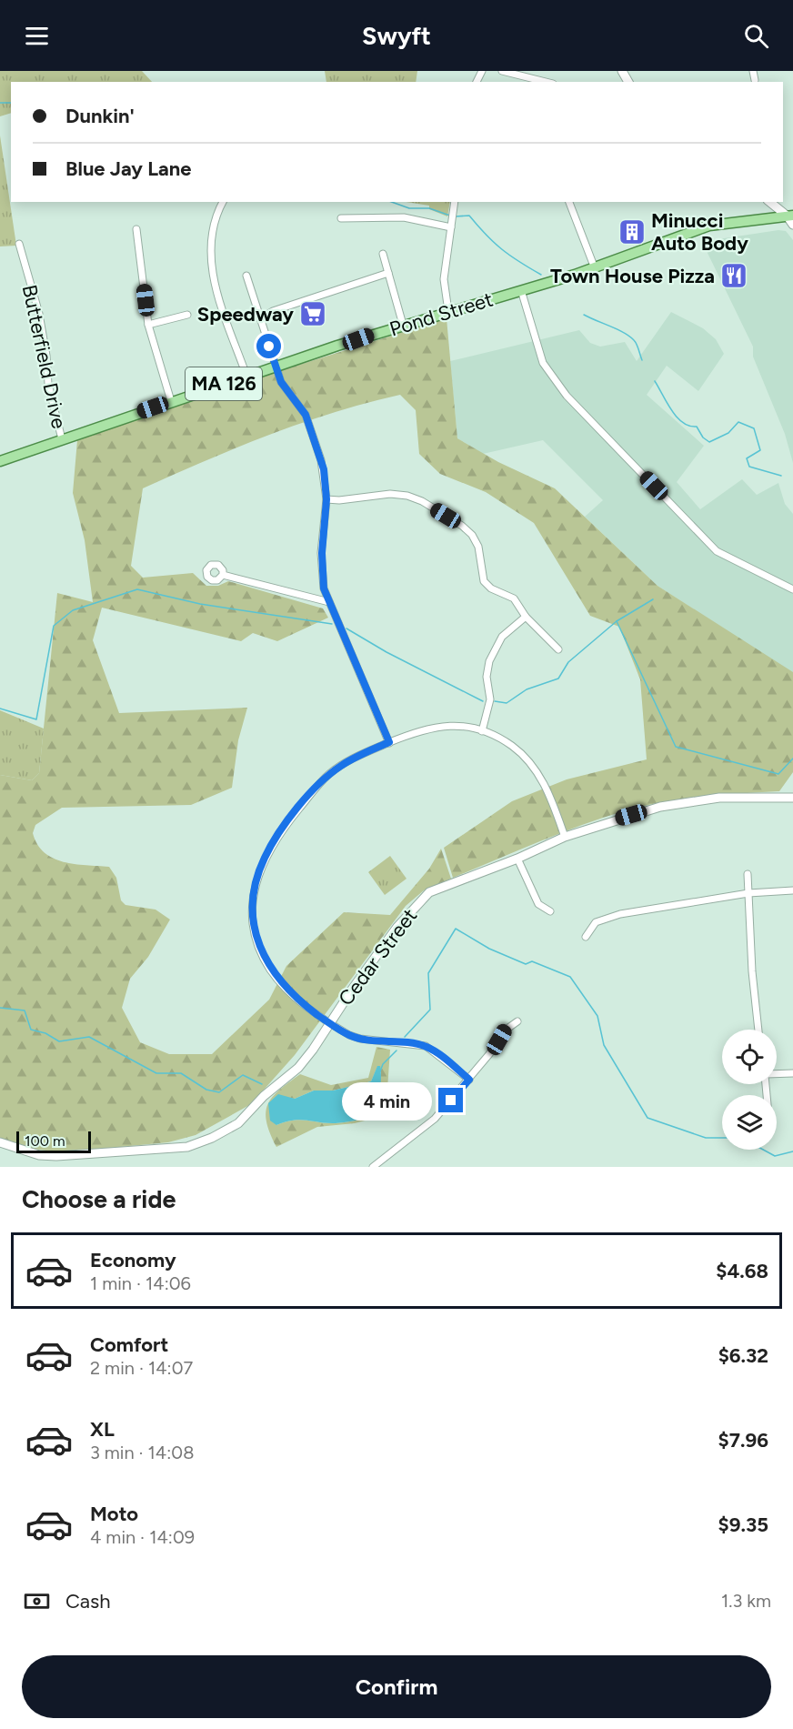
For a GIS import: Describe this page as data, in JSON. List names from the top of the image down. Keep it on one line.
{"streets":{"main road":["Pond Street","MA 126"],"street":["Butterfield Drive","Cedar Street"]},"crossings":[["Pond Street","Butterfield Drive"]],"places":{"building":["Minucci Auto Body"],"restaurant":["Town House Pizza"],"supermarket":["Speedway"]},"scale_bar":"100 m","page":{"header":"Swyft","banner":["Dunkin'","Blue Jay Lane"],"bubble":"4 min","scale":"100 m","heading":"Choose a ride","list":[{"name":"Economy","note":"1 min · 14:06","value":"$4.68"},{"name":"Comfort","note":"2 min · 14:07","value":"$6.32"},{"name":"XL","note":"3 min · 14:08","value":"$7.96"},{"name":"Moto","note":"4 min · 14:09","value":"$9.35"}],"pay":["Cash","1.3 km"],"buttons":"Confirm"}}
